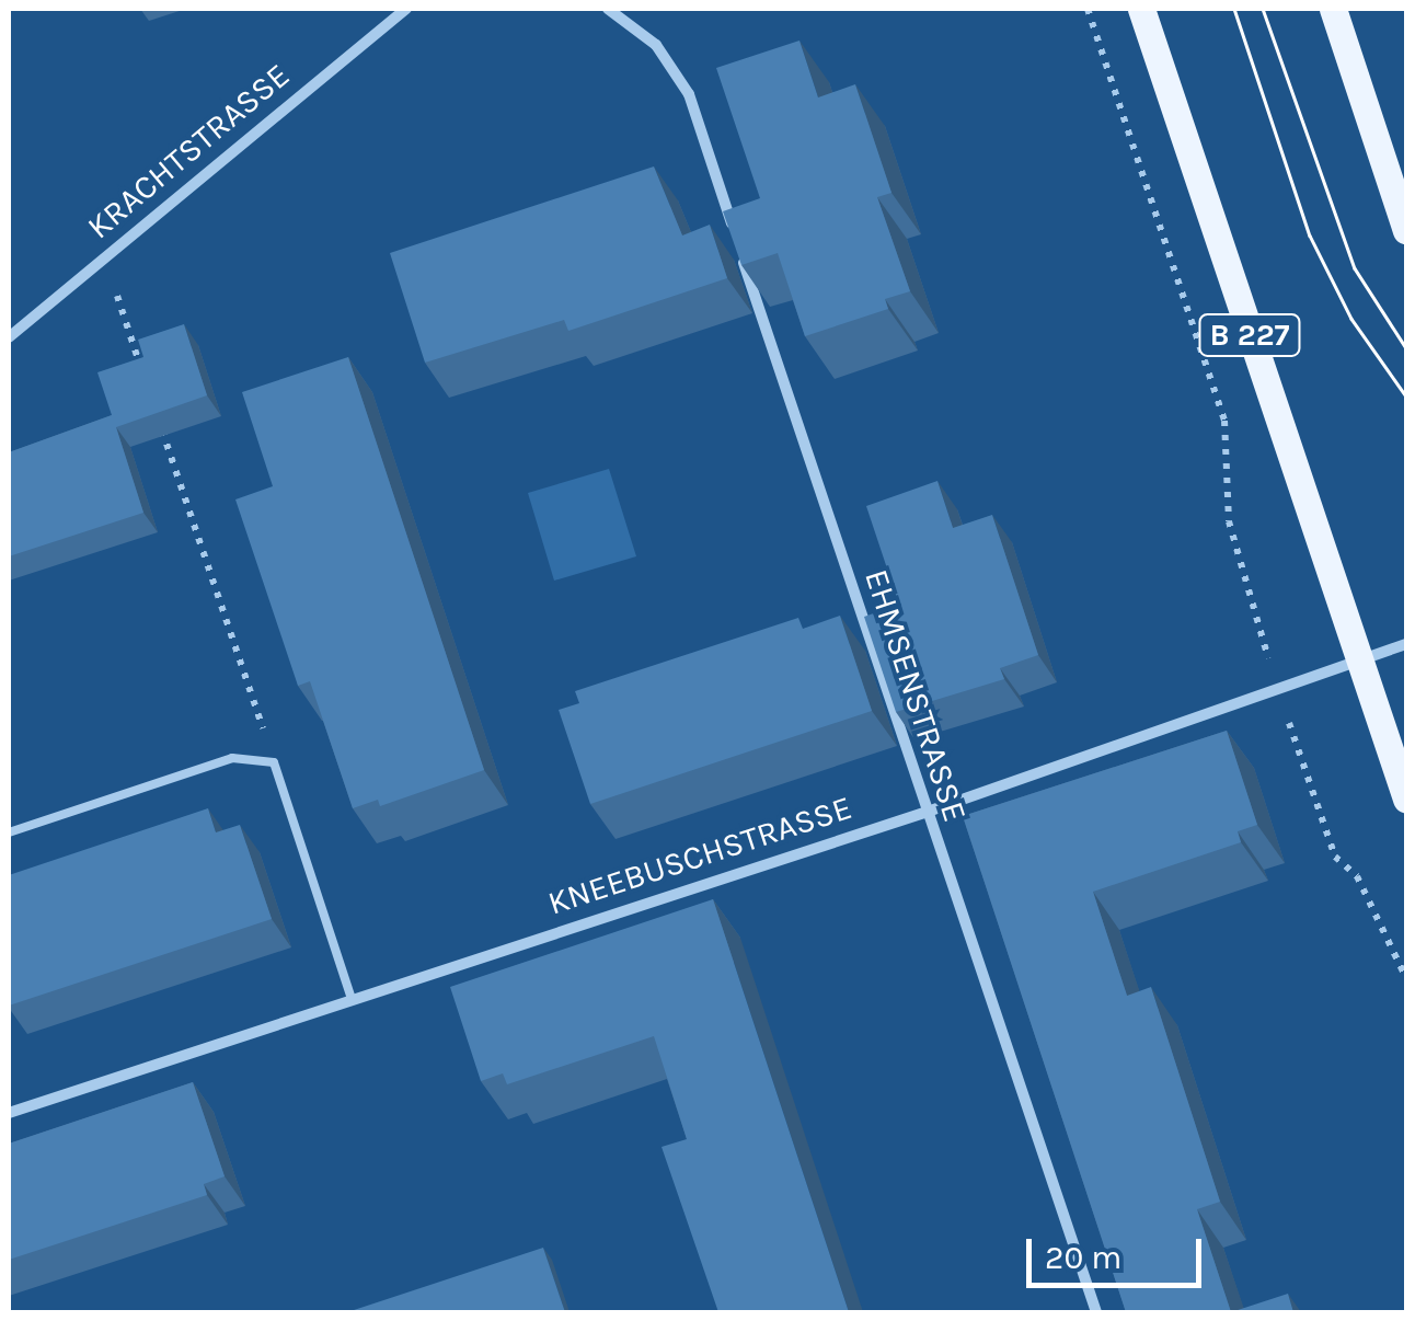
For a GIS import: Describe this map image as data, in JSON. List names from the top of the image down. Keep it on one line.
{"streets":{"main road":["B 227"],"street":["KRACHTSTRASSE","EHMSENSTRASSE","KNEEBUSCHSTRASSE"]},"crossings":[["B 227","KNEEBUSCHSTRASSE"],["EHMSENSTRASSE","KNEEBUSCHSTRASSE"]],"scale_bar":"20 m"}
